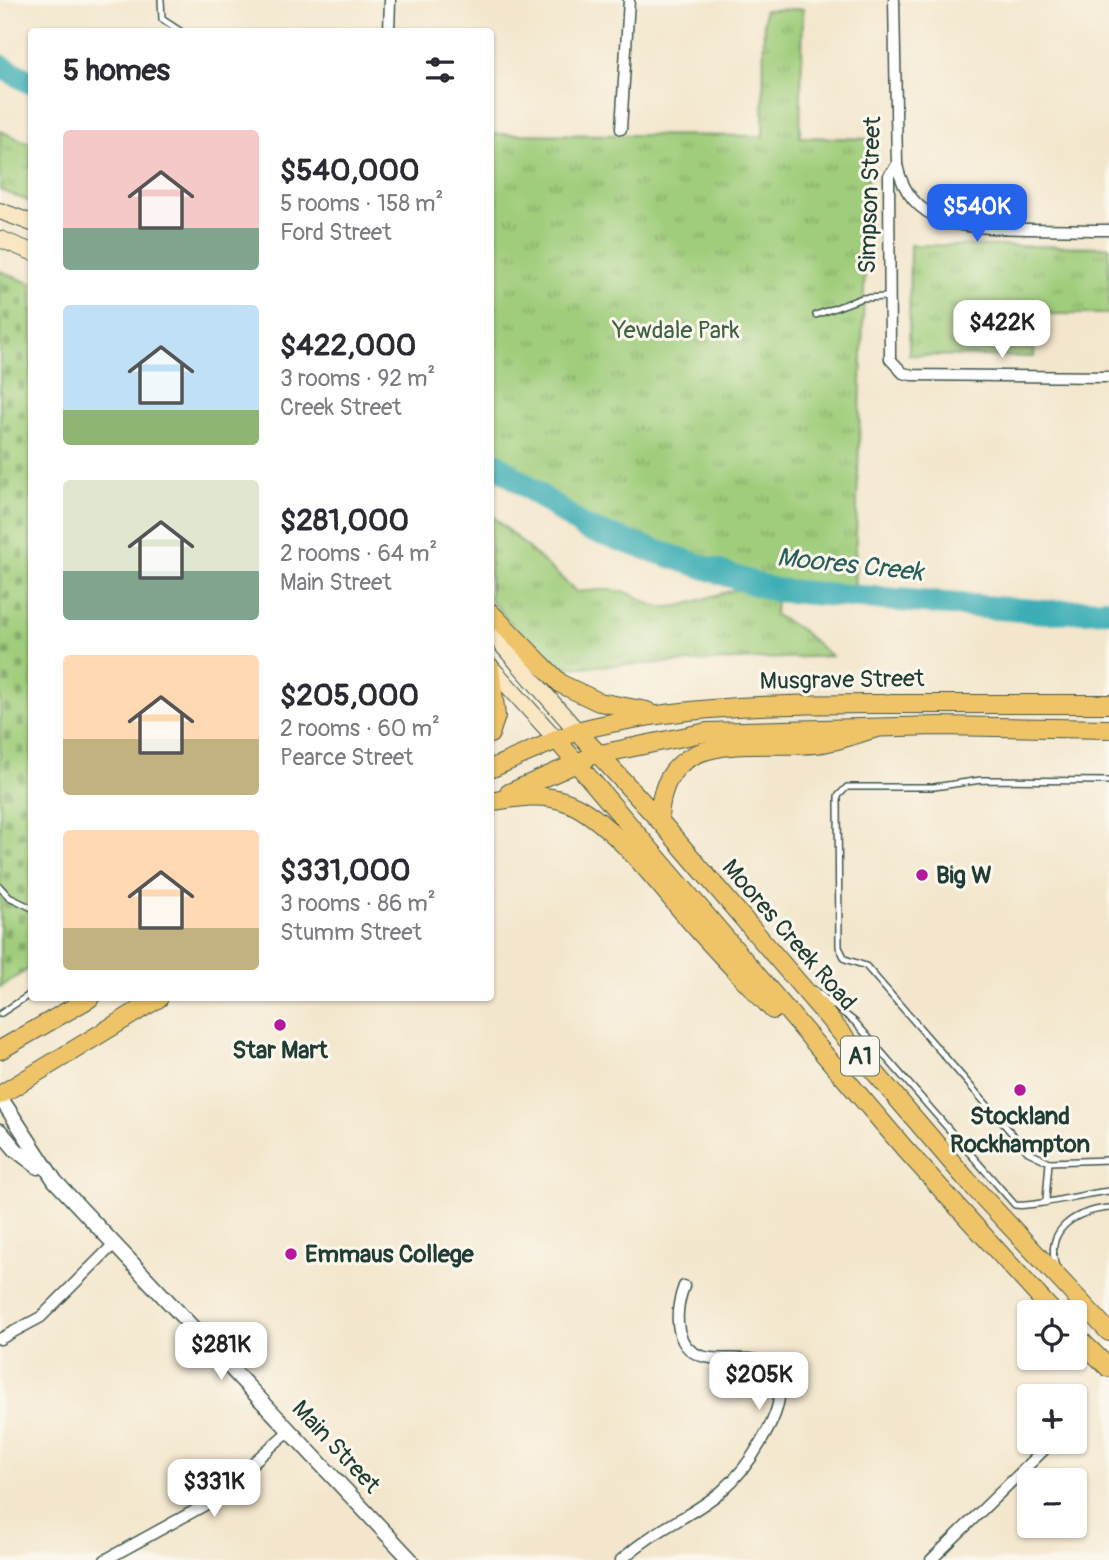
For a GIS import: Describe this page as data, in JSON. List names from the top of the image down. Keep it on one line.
{"streets":{"main road":["Musgrave Street","Moores Creek Road","A1"],"street":["Simpson Street","Main Street"]},"crossings":[["Musgrave Street","Moores Creek Road"],["Musgrave Street","A1"],["Moores Creek Road","A1"]],"water":["Moores Creek"],"parks":["Yewdale Park"],"places":["Big W","Star Mart","Stockland Rockhampton","Emmaus College"],"page":{"heading":"5 homes","list":[{"name":"$540,000","note":"5 rooms · 158 m² · Ford Street"},{"name":"$422,000","note":"3 rooms · 92 m² · Creek Street"},{"name":"$281,000","note":"2 rooms · 64 m² · Main Street"},{"name":"$205,000","note":"2 rooms · 60 m² · Pearce Street"},{"name":"$331,000","note":"3 rooms · 86 m² · Stumm Street"}],"price":["$540K","$422K","$281K","$205K","$331K"],"map_buttons":["+","−"]}}
